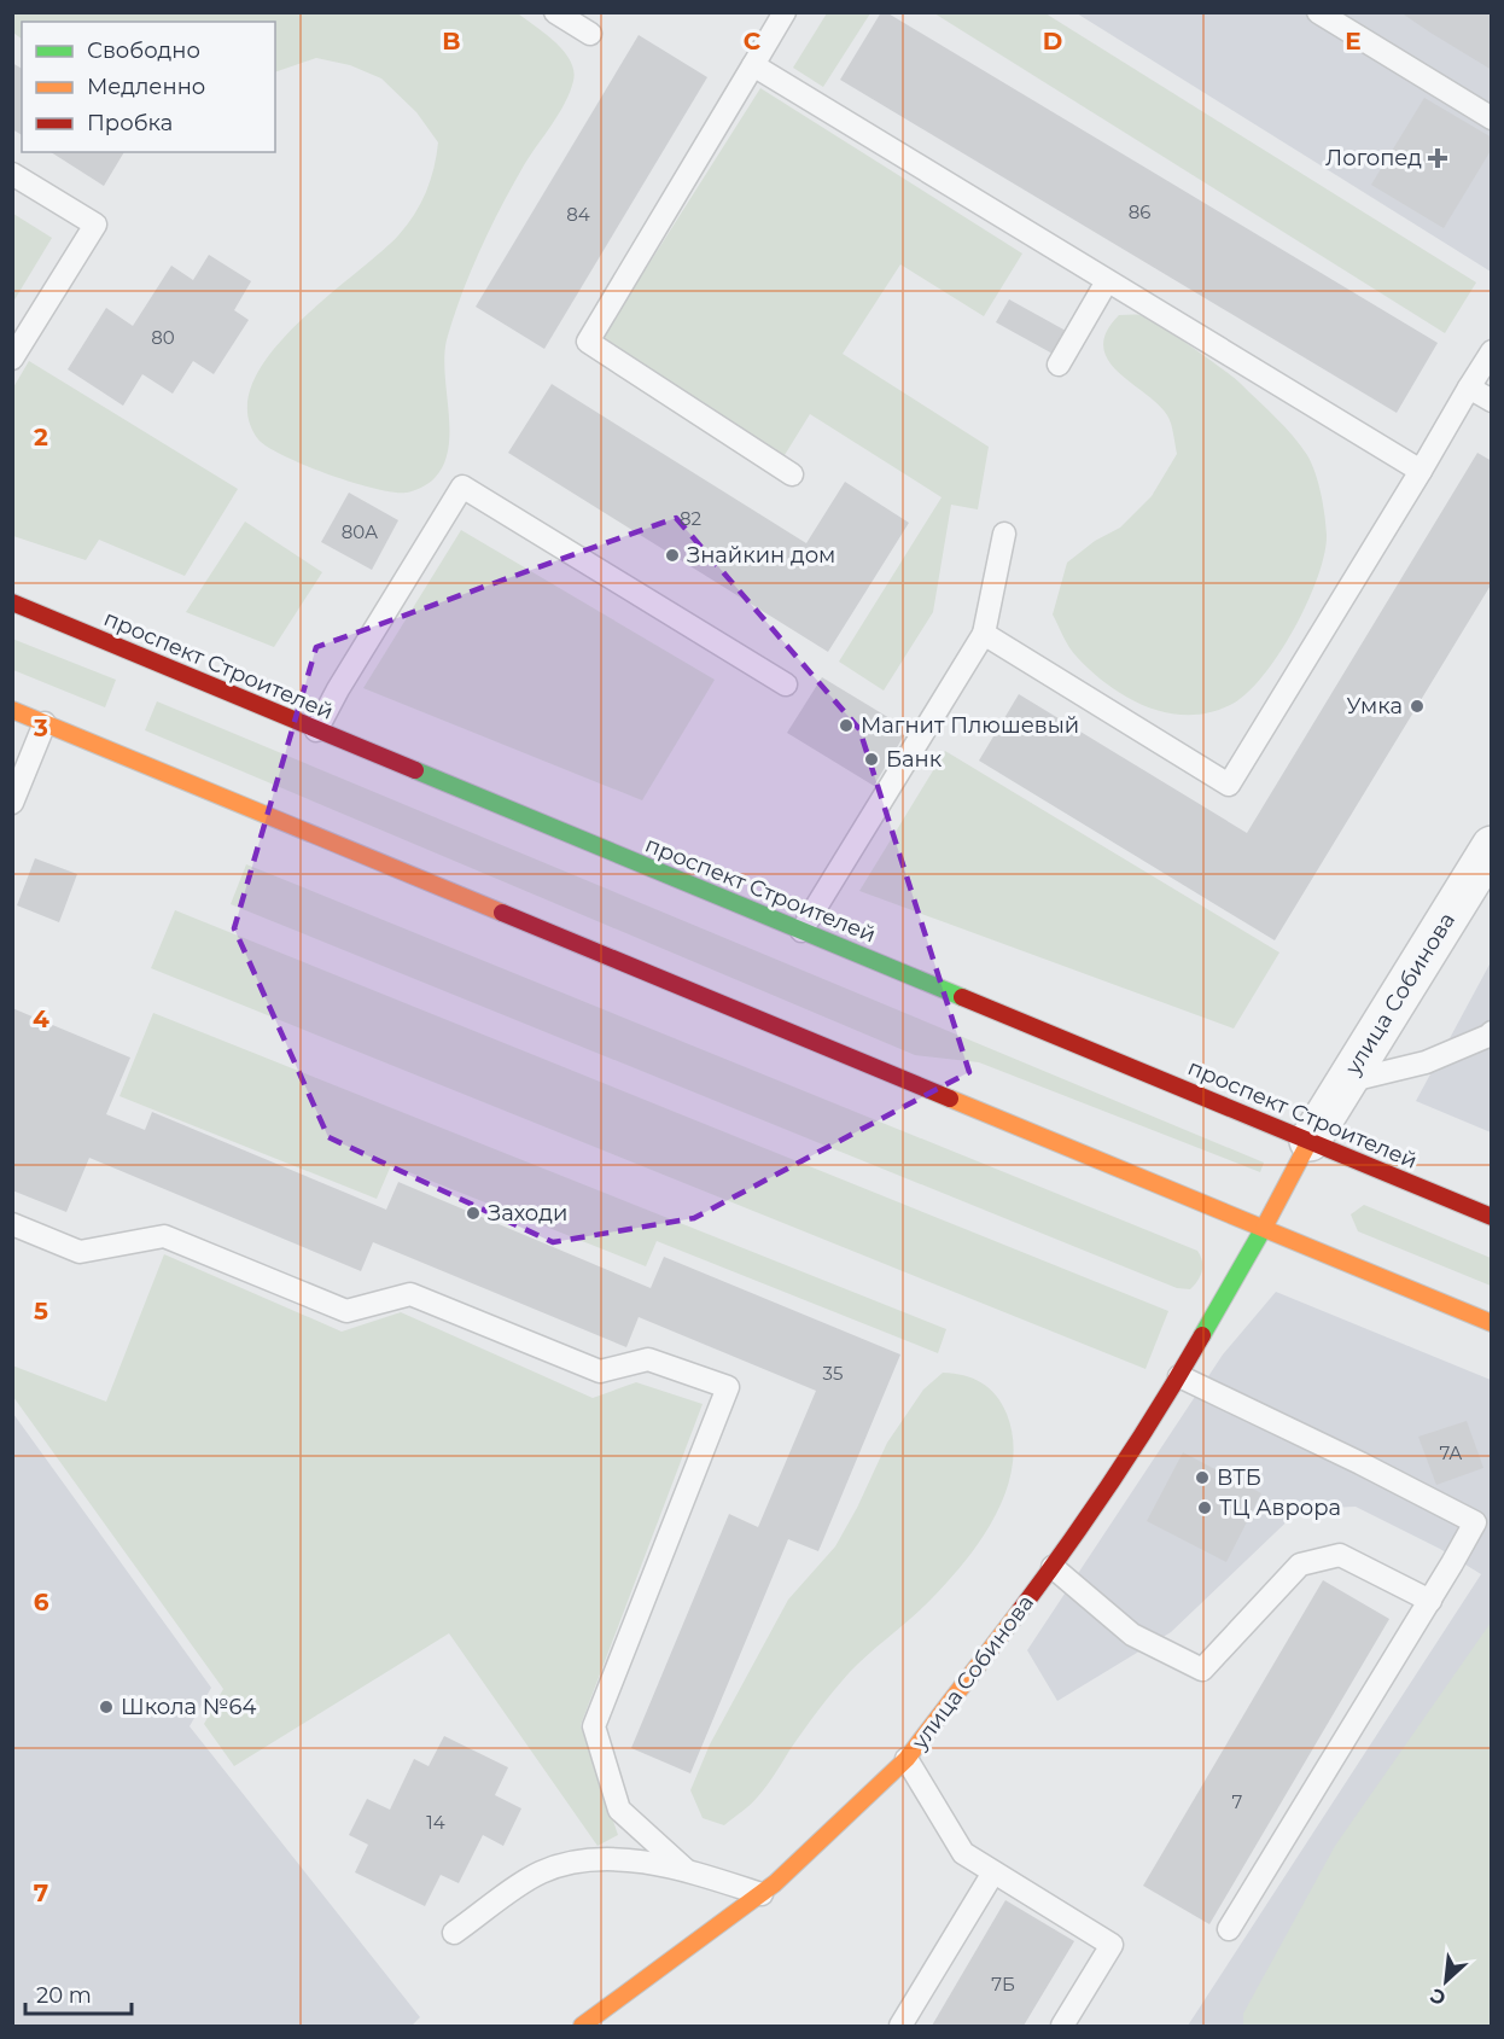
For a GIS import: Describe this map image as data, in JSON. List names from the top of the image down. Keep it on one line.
{"streets":{"main road":["проспект Строителей","улица Собинова"]},"crossings":[["проспект Строителей","улица Собинова"]],"places":{"health":["Логопед"],"other":["Знайкин дом","Умка","Магнит Плюшевый","Банк","Заходи","ВТБ","ТЦ Аврора","Школа №64"]},"house_numbers":["86","84","80","82","80А","35","7А","7","14","7Б"],"legend":["Свободно","Медленно","Пробка"],"scale_bar":"20 m","north":"bottom left","grid":{"columns":["B","C","D","E"],"rows":["2","3","4","5","6","7"]}}
